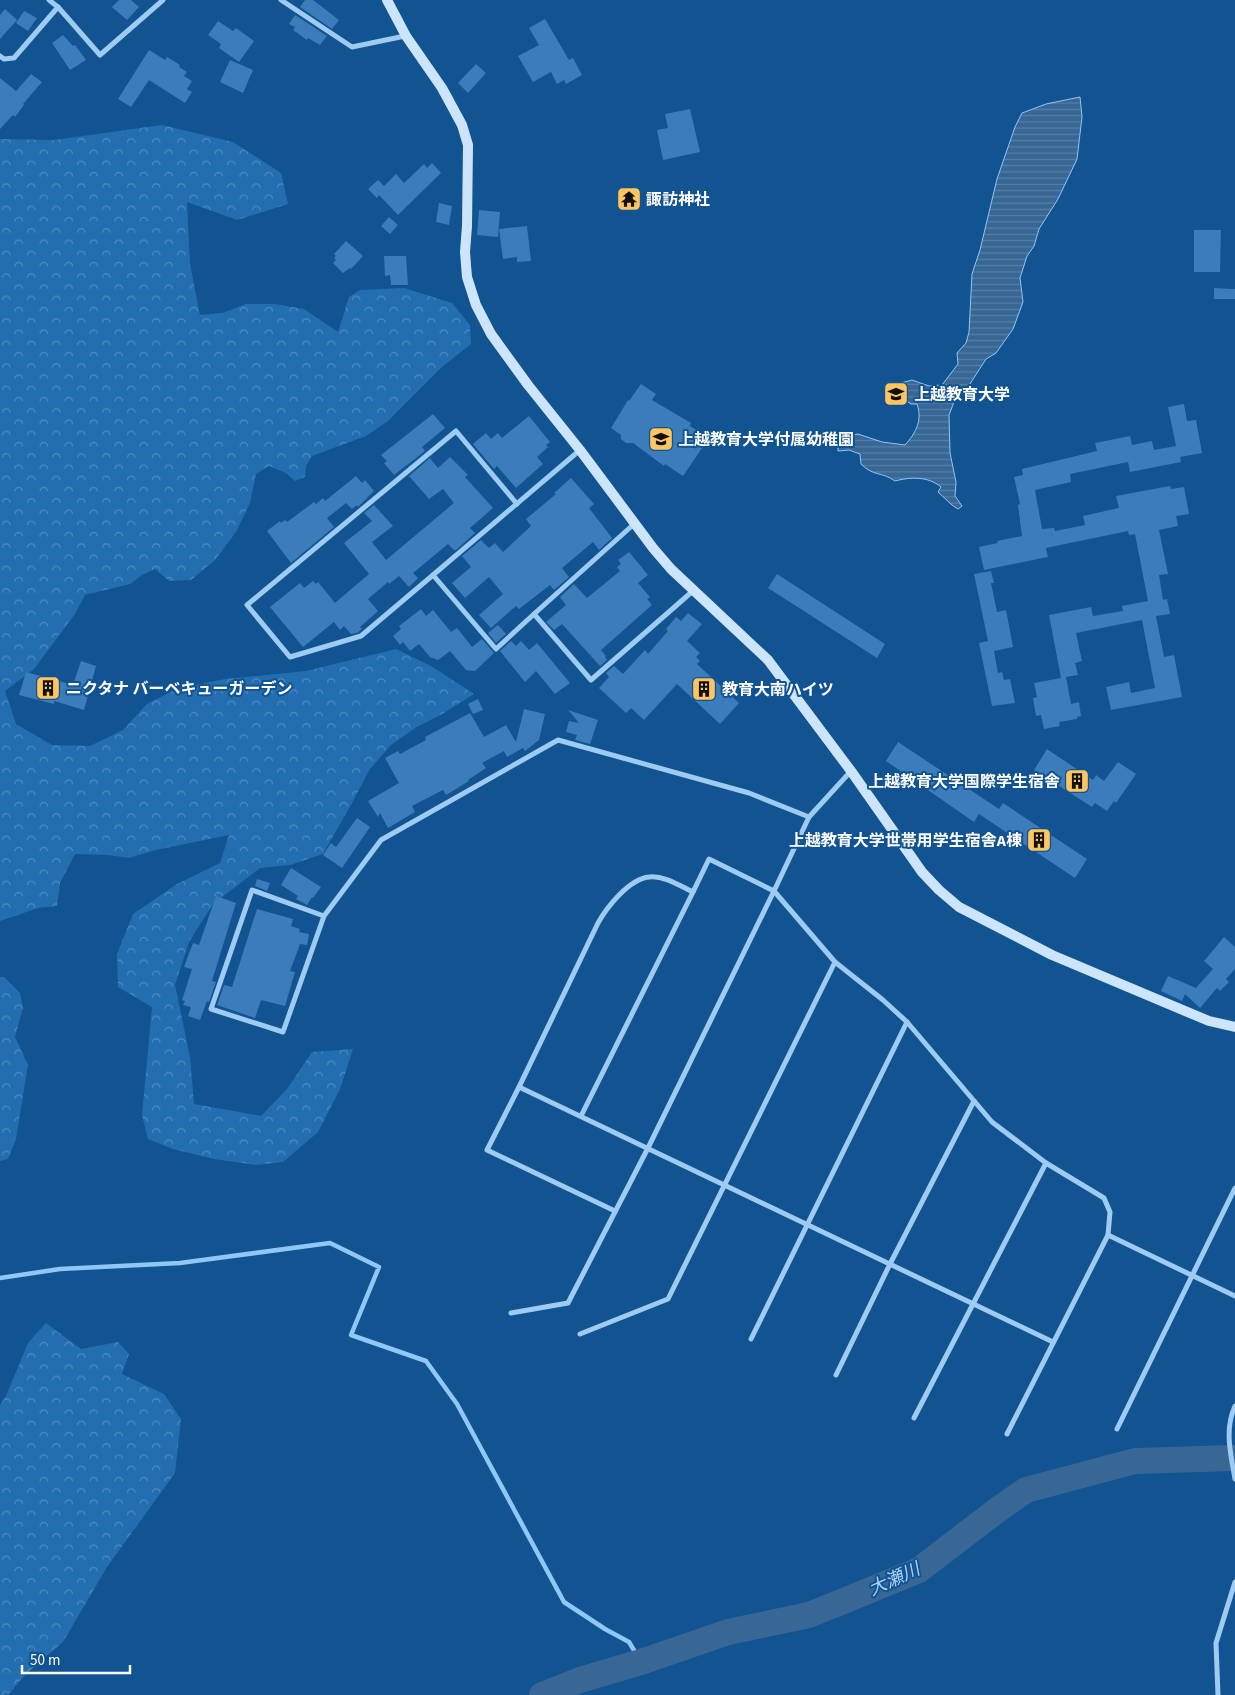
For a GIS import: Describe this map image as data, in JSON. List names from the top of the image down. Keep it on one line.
{"water":["大瀬川"],"places":{"temple":["諏訪神社"],"school or university":["上越教育大学","上越教育大学付属幼稚園"],"building":["ニクタナ バーベキューガーデン","教育大南ハイツ","上越教育大学国際学生宿舎","上越教育大学世帯用学生宿舎A棟"]},"scale_bar":"50 m"}
